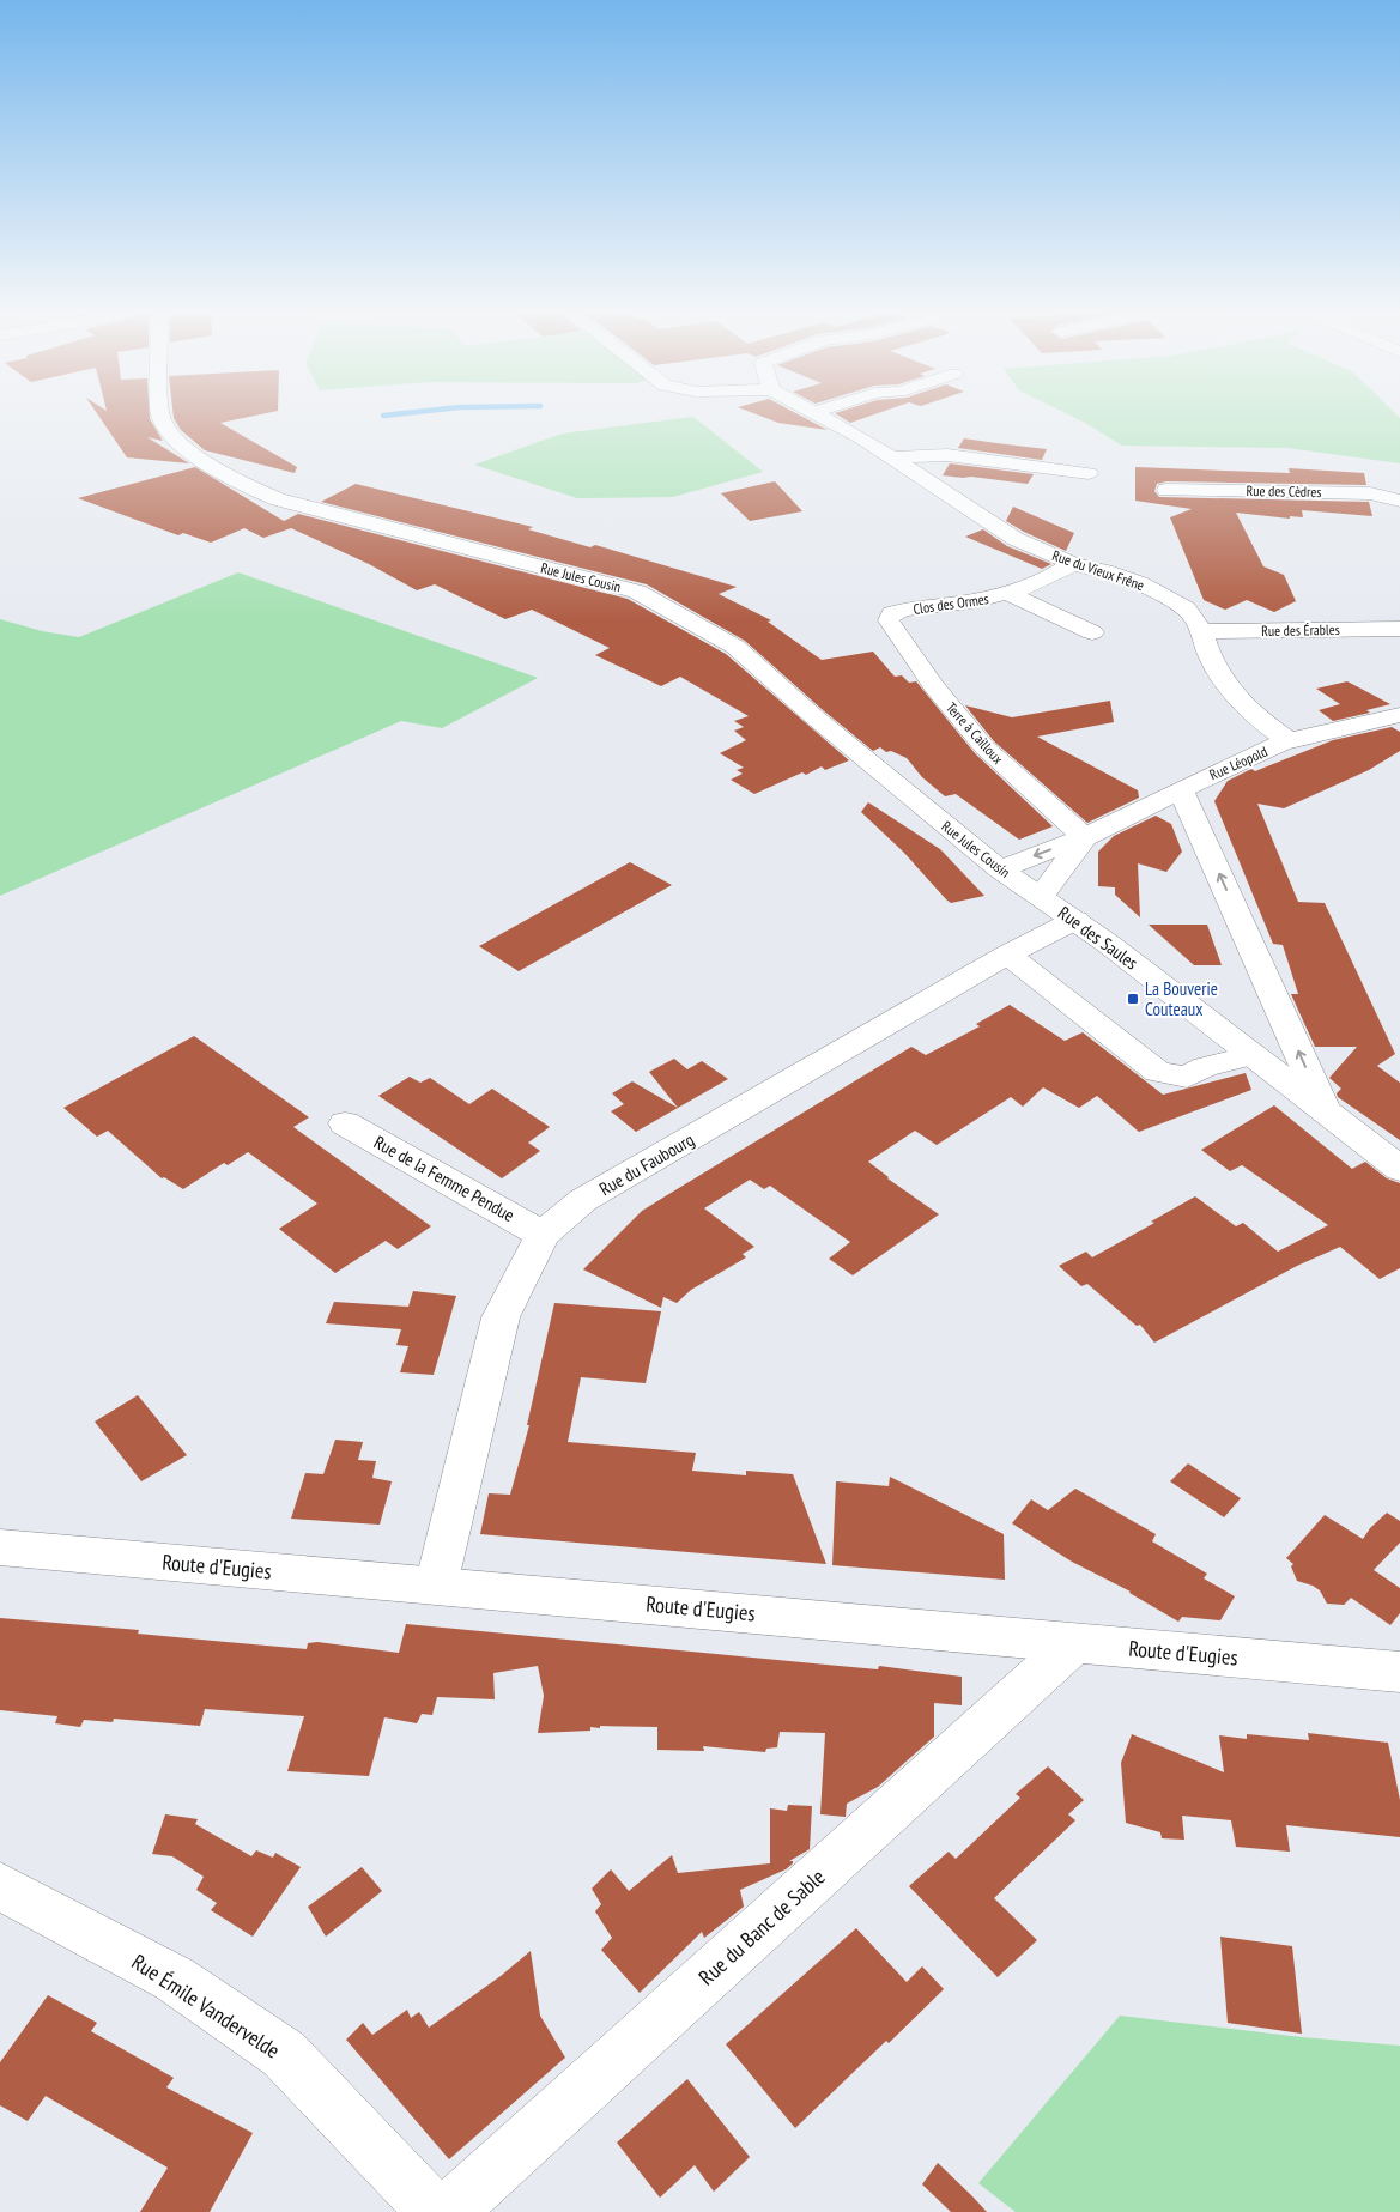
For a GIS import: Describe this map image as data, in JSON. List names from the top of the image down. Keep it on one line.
{"streets":{"street":["Rue des Cèdres","Rue du Vieux Frêne","Rue Jules Cousin","Clos des Ormes","Rue des Érables","Terre à Cailloux","Rue Léopold","Rue des Saules","Rue du Faubourg","Rue de la Femme Pendue","Route d'Eugies","Rue du Banc de Sable","Rue Émile Vandervelde"]},"crossings":[["Rue du Vieux Frêne","Clos des Ormes"],["Rue du Vieux Frêne","Rue des Érables"],["Rue du Vieux Frêne","Rue Léopold"],["Rue Jules Cousin","Rue Léopold"],["Rue Jules Cousin","Rue des Saules"],["Clos des Ormes","Terre à Cailloux"],["Terre à Cailloux","Rue Léopold"],["Rue Léopold","Rue des Saules"],["Rue des Saules","Rue du Faubourg"],["Rue du Faubourg","Rue de la Femme Pendue"],["Rue du Faubourg","Route d'Eugies"],["Route d'Eugies","Rue du Banc de Sable"]],"one_way":["Rue des Saules"],"places":{"transit":["La Bouverie Couteaux"]}}
